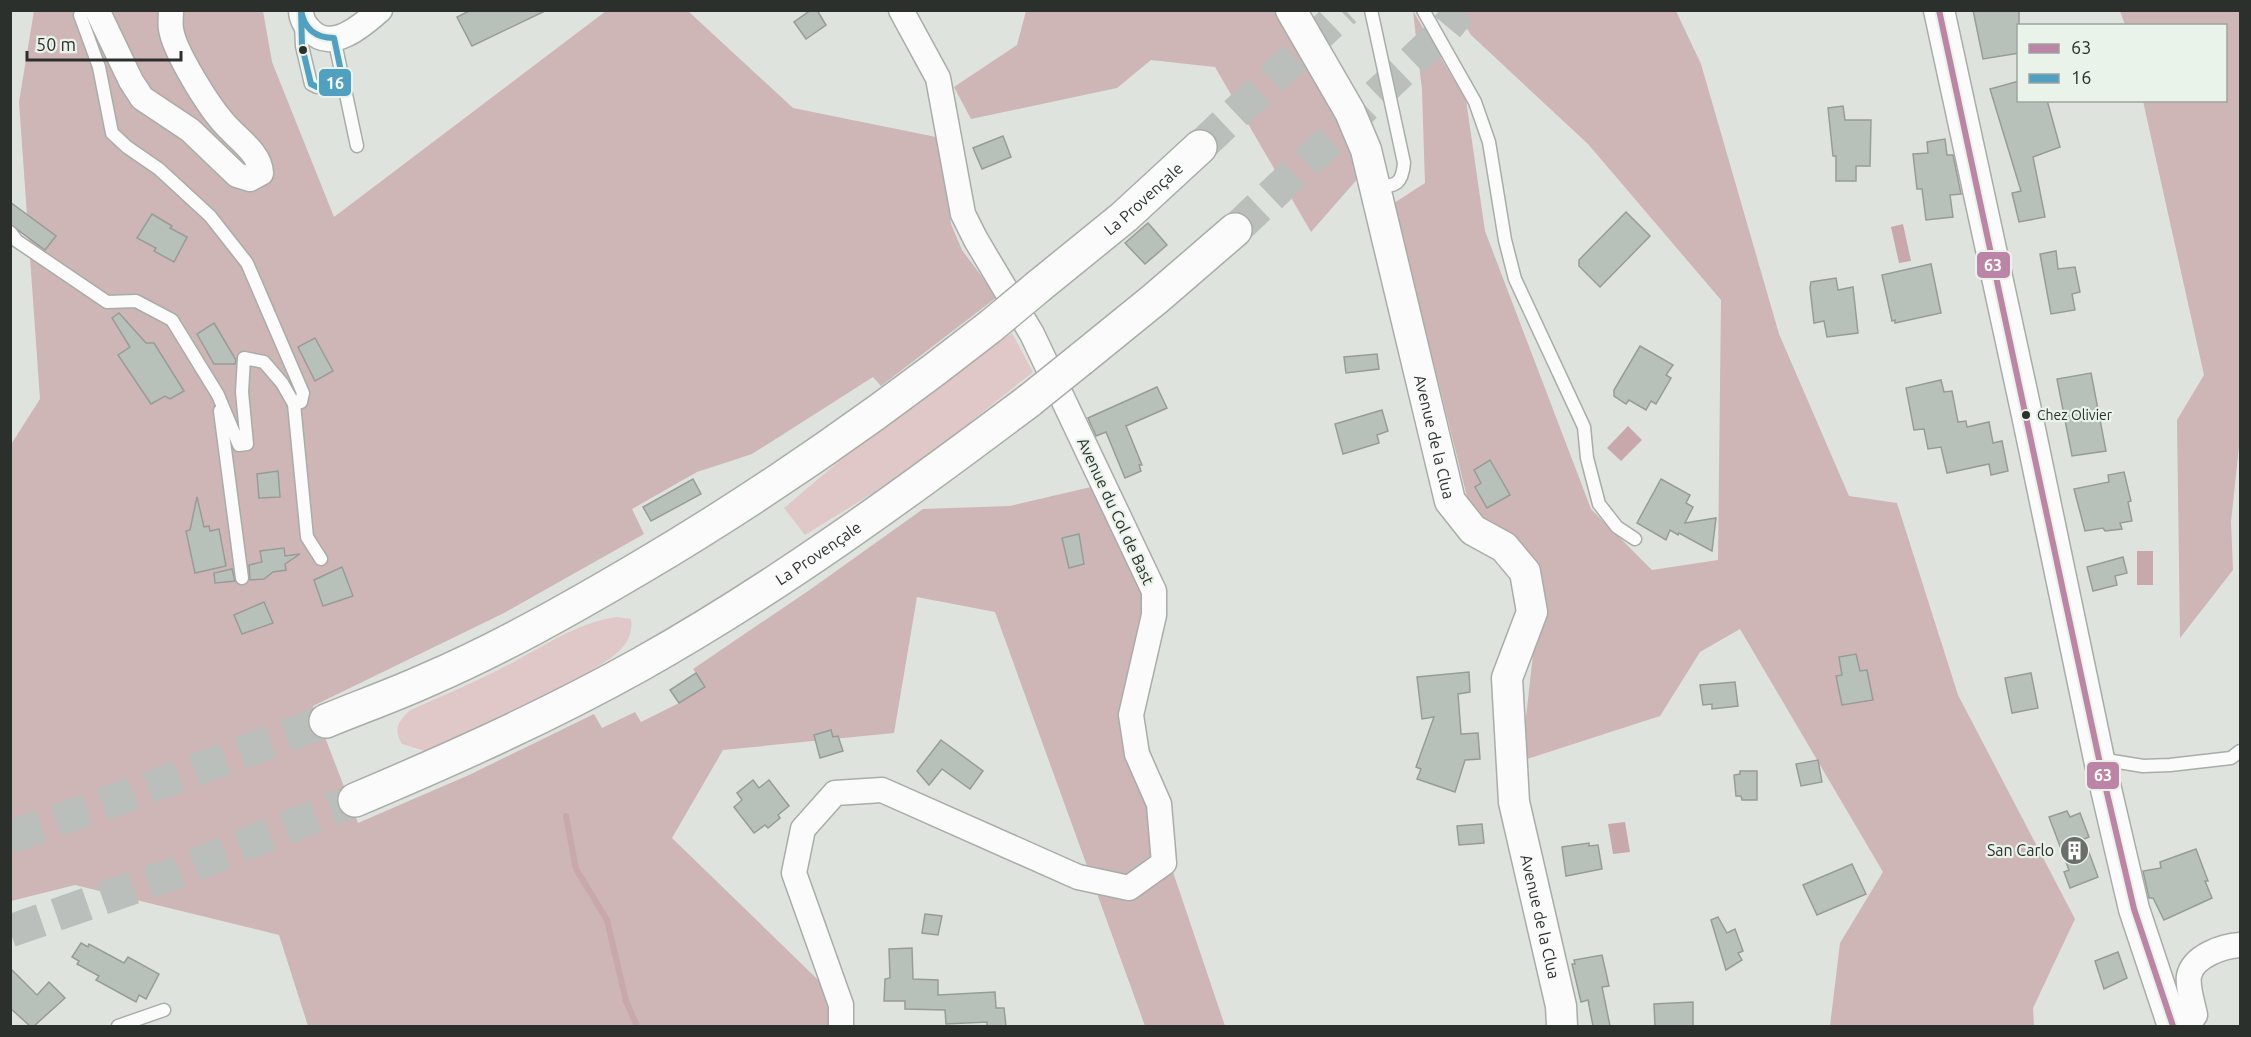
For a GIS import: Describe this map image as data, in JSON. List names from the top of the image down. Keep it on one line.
{"streets":{"highway":["La Provençale"],"street":["Avenue de la Clua","Avenue du Col de Bast"]},"places":{"other":["Chez Olivier"],"building":["San Carlo"]},"lines":["transit line 63","transit line 16"],"legend":["63","16"],"scale_bar":"50 m"}
